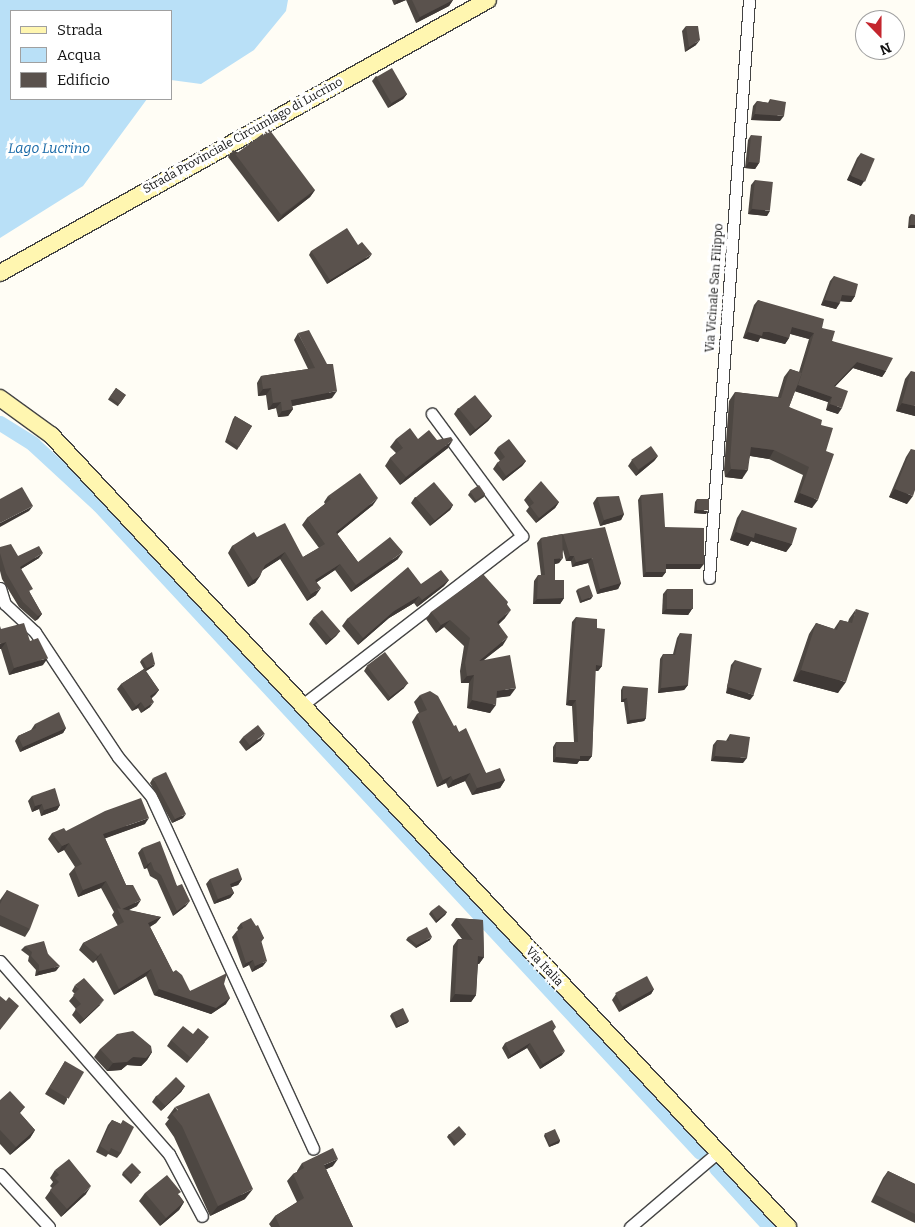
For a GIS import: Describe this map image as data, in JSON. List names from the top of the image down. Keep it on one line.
{"streets":{"street":["Strada Provinciale Circumlago di Lucrino","Via Vicinale San Filippo","Via Italia"]},"water":["Lago Lucrino"],"legend":["Strada","Acqua","Edificio"],"north":"bottom"}
